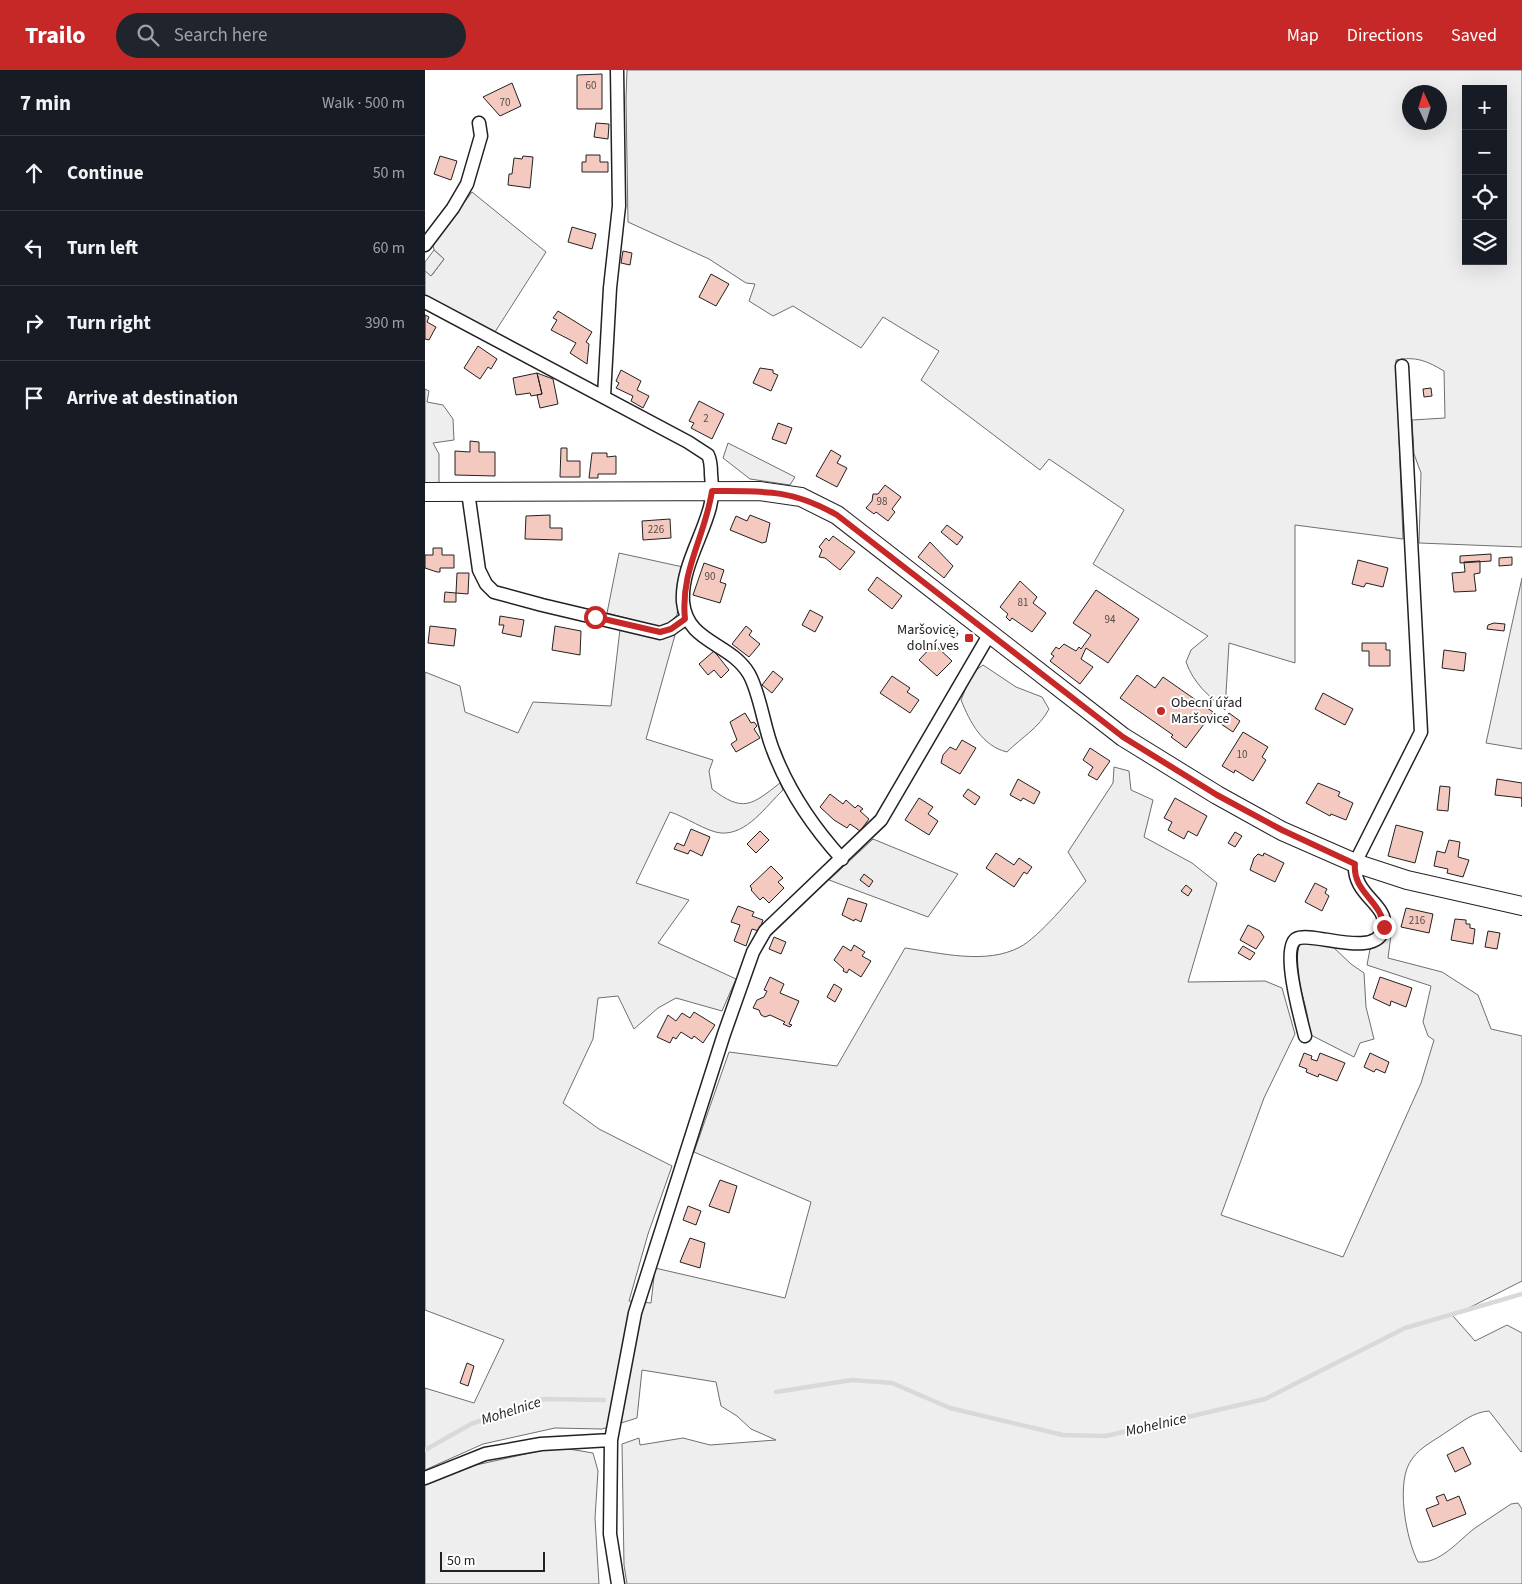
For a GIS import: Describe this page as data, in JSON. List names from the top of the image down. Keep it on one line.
{"water":["Mohelnice"],"places":{"transit":["Maršovice, dolní ves"],"other":["Obecní úřad Maršovice"]},"house_numbers":["60","70","2","98","226","90","81","94","10","216"],"scale_bar":"50 m","north":"top","page":{"header":"Trailo","search":"Search here","nav":["Map","Directions","Saved"],"heading":["7 min","Walk · 500 m"],"map_buttons":["+","−"],"list":[["Continue","50 m"],["Turn left","60 m"],["Turn right","390 m"],"Arrive at destination"],"scale":"50 m"}}
